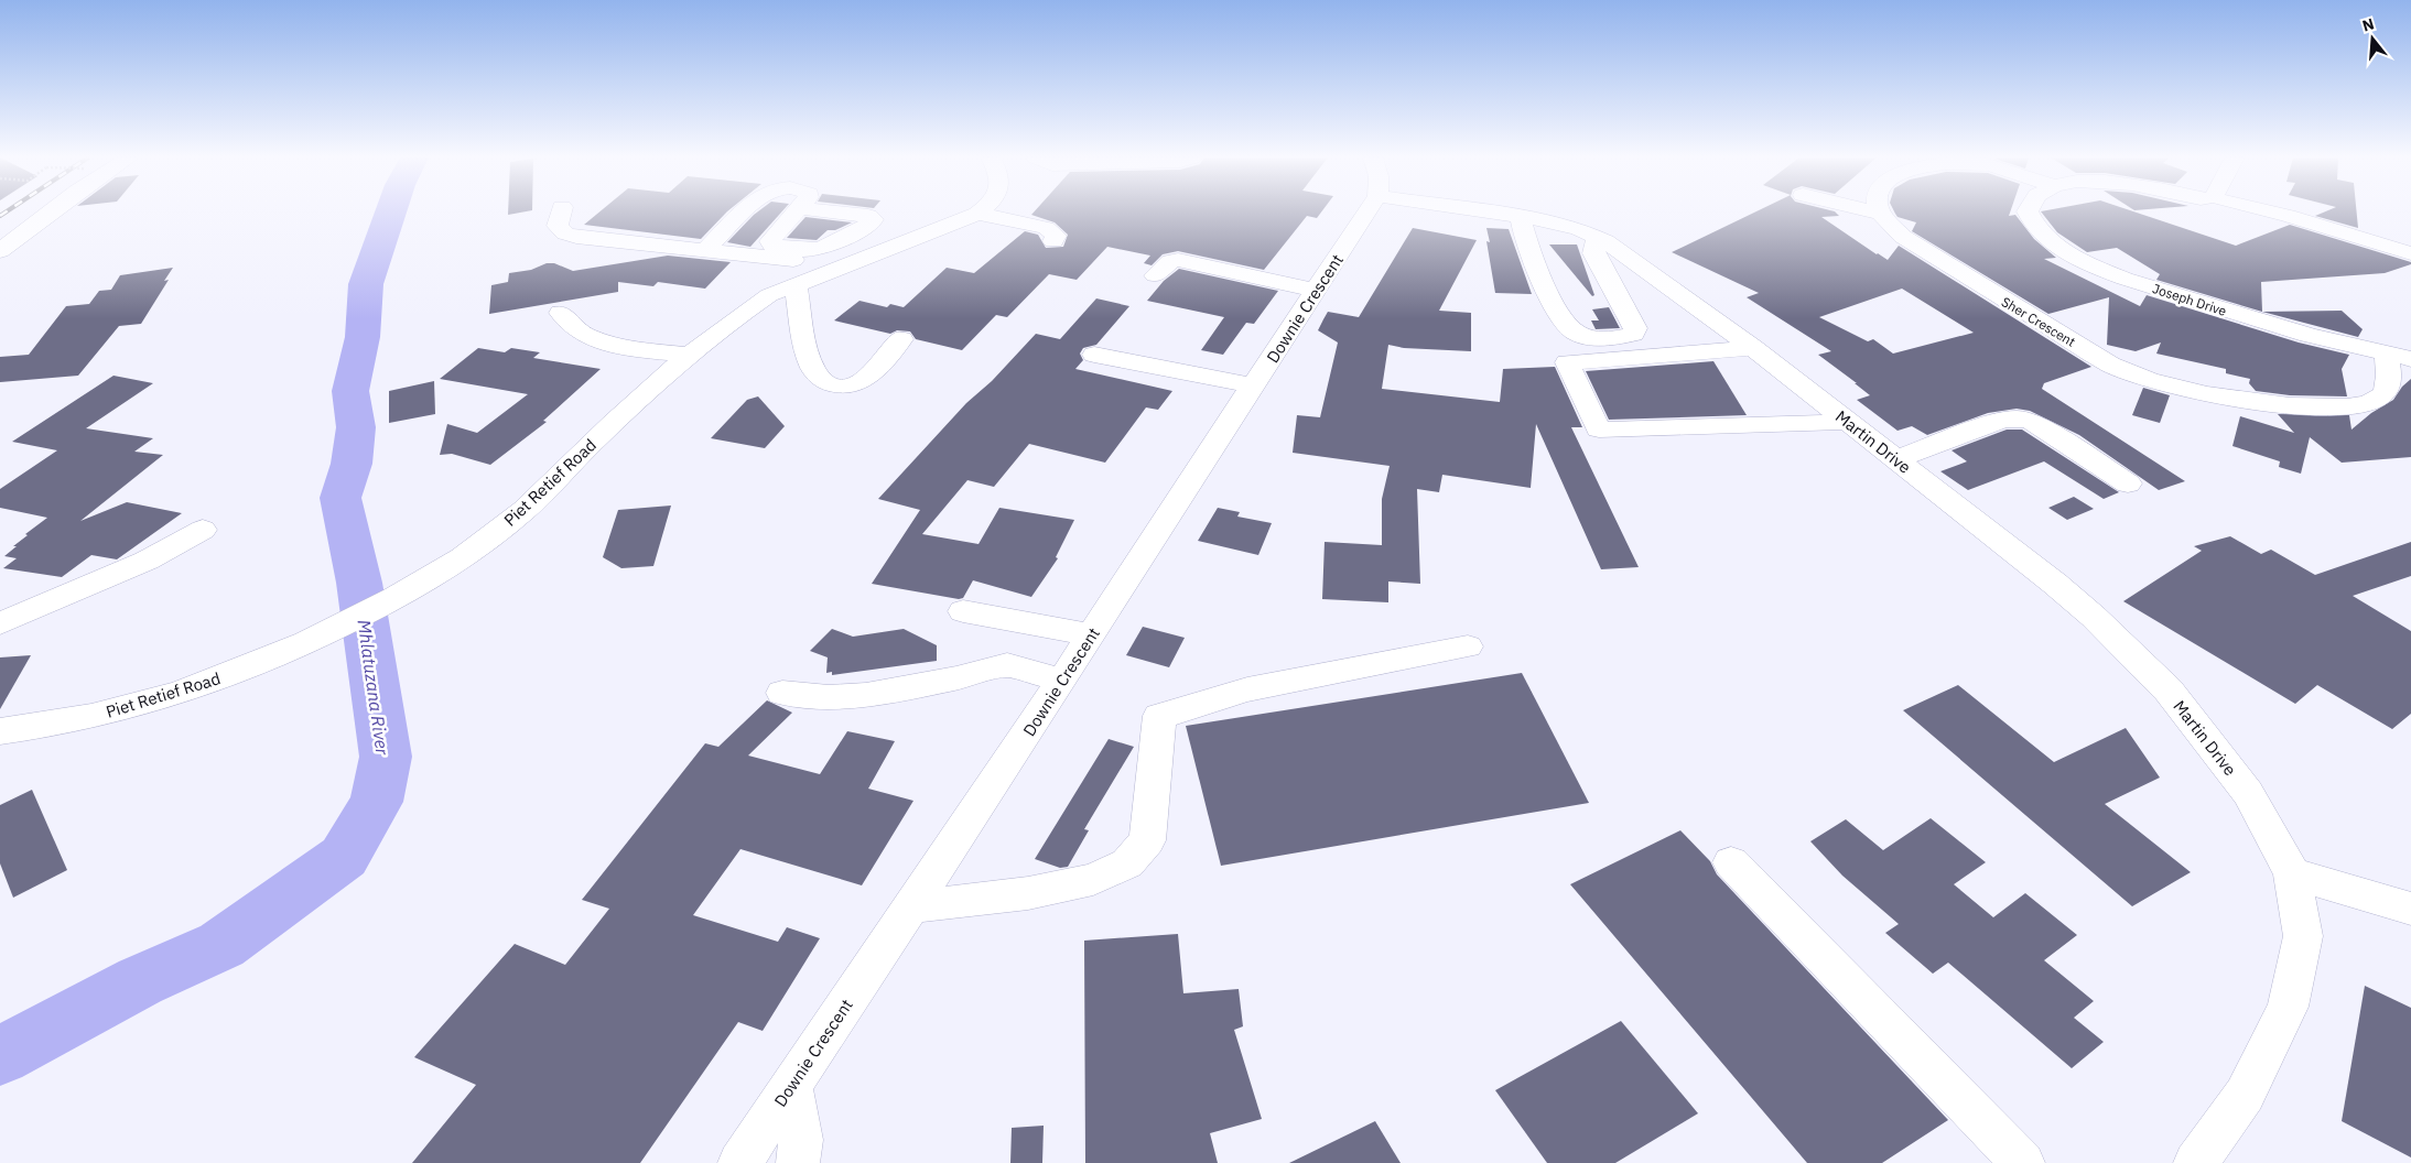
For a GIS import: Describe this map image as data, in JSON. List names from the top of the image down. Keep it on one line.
{"streets":{"street":["Joseph Drive","Downie Crescent","Sher Crescent","Martin Drive","Piet Retief Road"]},"crossings":[["Joseph Drive","Sher Crescent"]],"water":["Mhlatuzana River"],"north":"top"}
